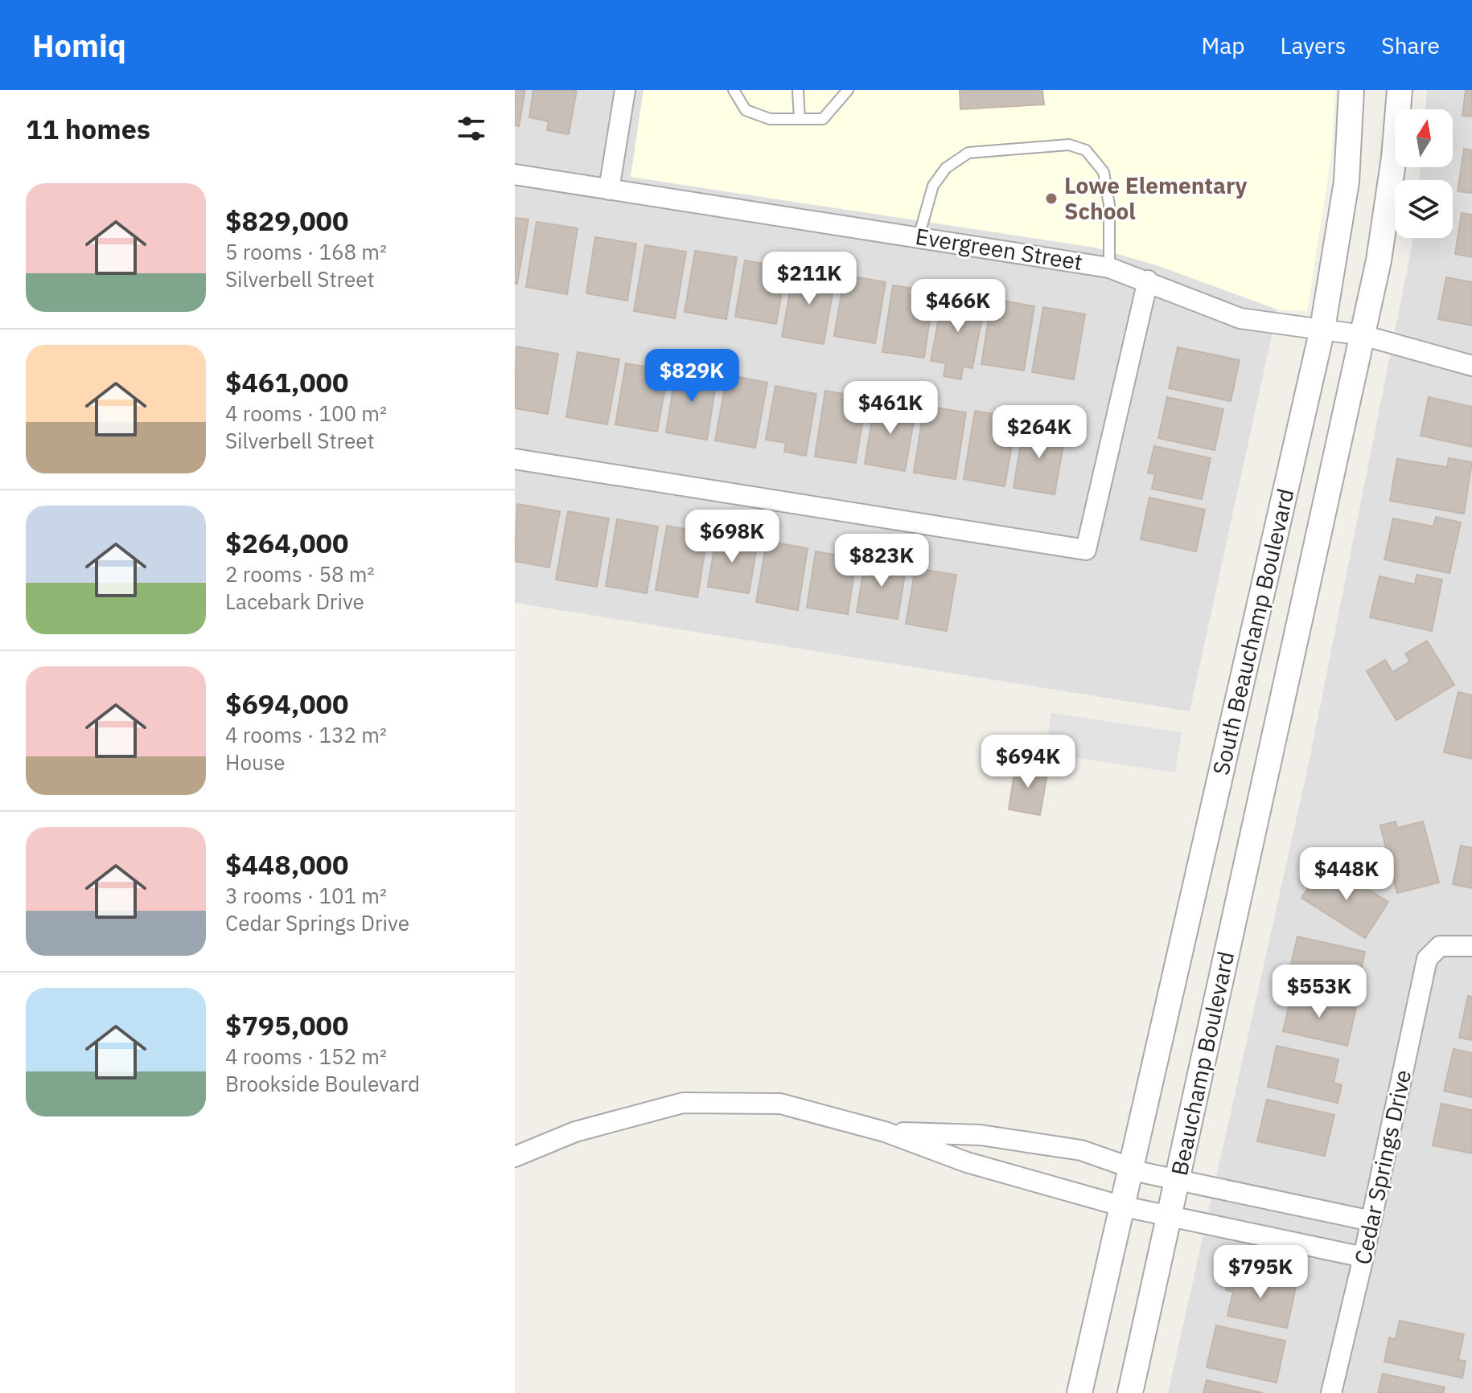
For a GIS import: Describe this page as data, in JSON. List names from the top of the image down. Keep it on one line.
{"streets":{"street":["Evergreen Street","South Beauchamp Boulevard","Beauchamp Boulevard","Cedar Springs Drive"]},"crossings":[["Evergreen Street","South Beauchamp Boulevard"],["South Beauchamp Boulevard","Beauchamp Boulevard"]],"places":["Lowe Elementary School"],"north":"top","page":{"header":"Homiq","nav":["Map","Layers","Share"],"heading":"11 homes","list":[{"name":"$829,000","note":"5 rooms · 168 m² · Silverbell Street"},{"name":"$461,000","note":"4 rooms · 100 m² · Silverbell Street"},{"name":"$264,000","note":"2 rooms · 58 m² · Lacebark Drive"},{"name":"$694,000","note":"4 rooms · 132 m² · House"},{"name":"$448,000","note":"3 rooms · 101 m² · Cedar Springs Drive"},{"name":"$795,000","note":"4 rooms · 152 m² · Brookside Boulevard"}],"price":["$211K","$466K","$829K","$461K","$264K","$698K","$823K","$694K","$448K","$553K","$795K"]}}
